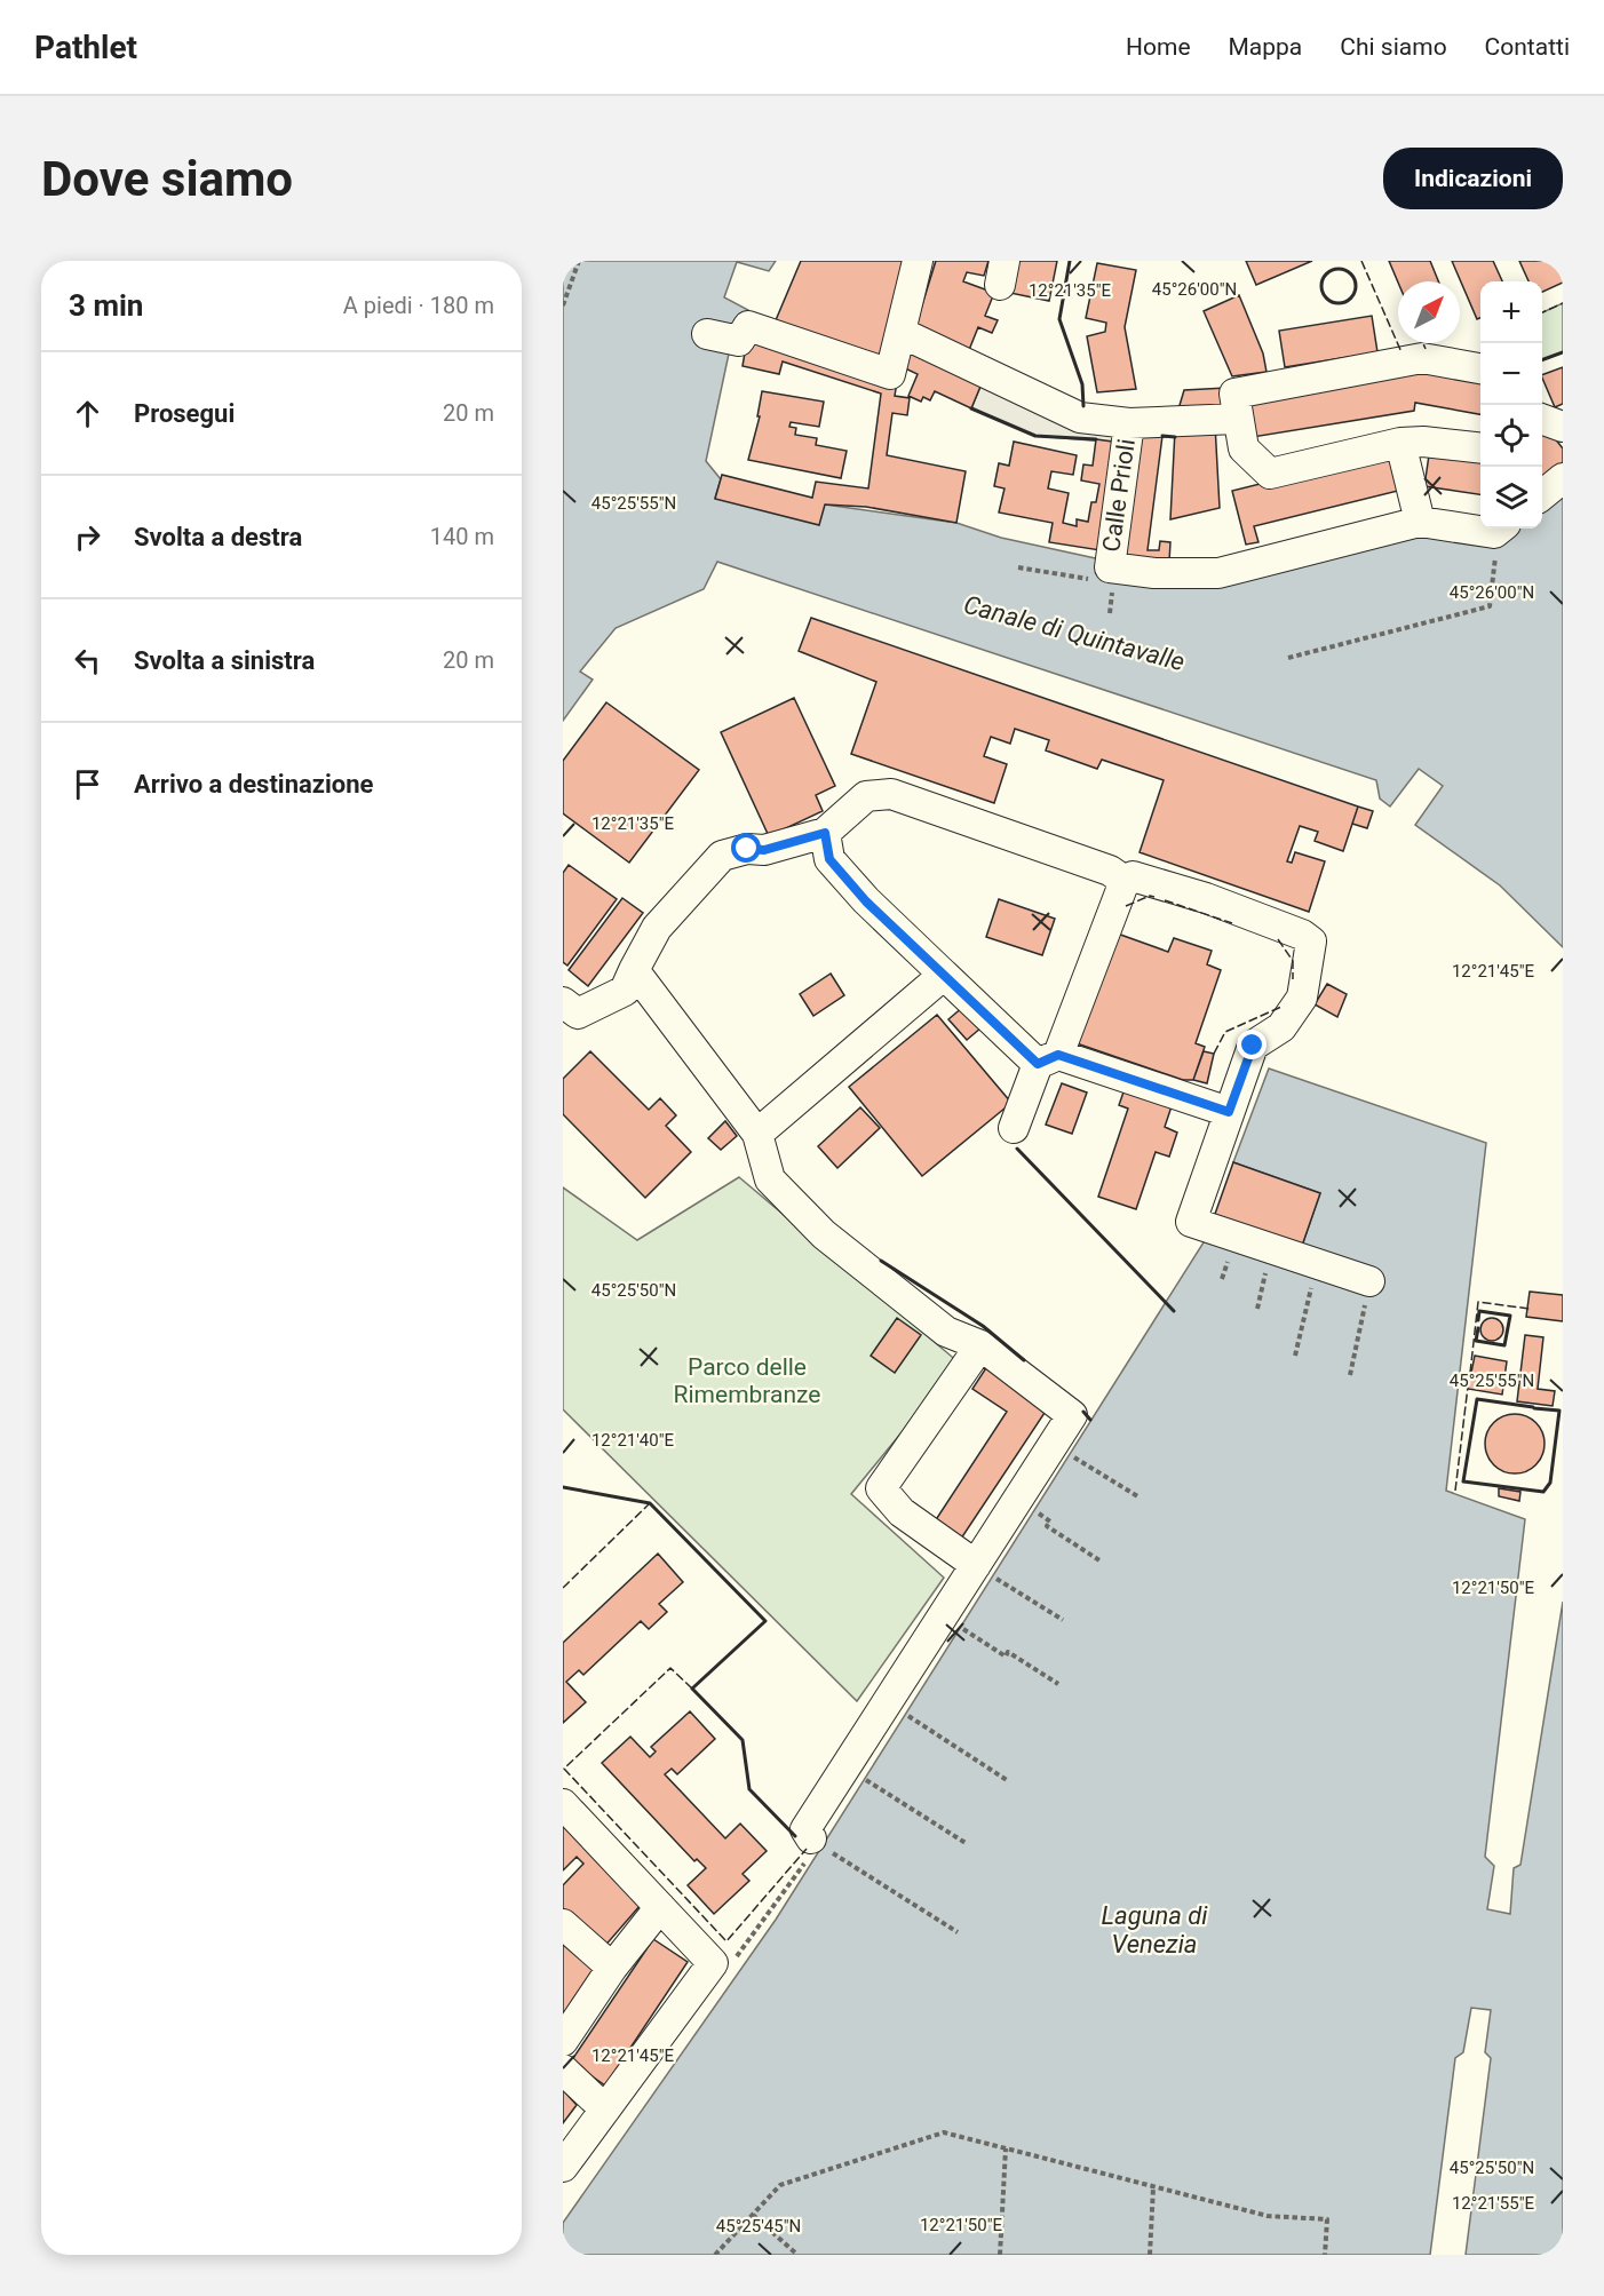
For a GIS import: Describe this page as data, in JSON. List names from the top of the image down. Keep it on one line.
{"streets":{"street":["Calle Prioli"]},"water":["Canale di Quintavalle","Laguna di Venezia"],"parks":["Parco delle Rimembranze"],"north":"top right","page":{"header":"Pathlet","nav":["Home","Mappa","Chi siamo","Contatti"],"buttons":"Indicazioni","title":"Dove siamo","heading":["3 min","A piedi · 180 m"],"map_buttons":["+","−"],"list":[["Prosegui","20 m"],["Svolta a destra","140 m"],["Svolta a sinistra","20 m"],"Arrivo a destinazione"]},"coordinates":["45°26'00\"N","12°21'35\"E","45°25'55\"N","12°21'45\"E","45°25'50\"N","12°21'40\"E","12°21'50\"E","12°21'55\"E","45°25'45\"N"]}
